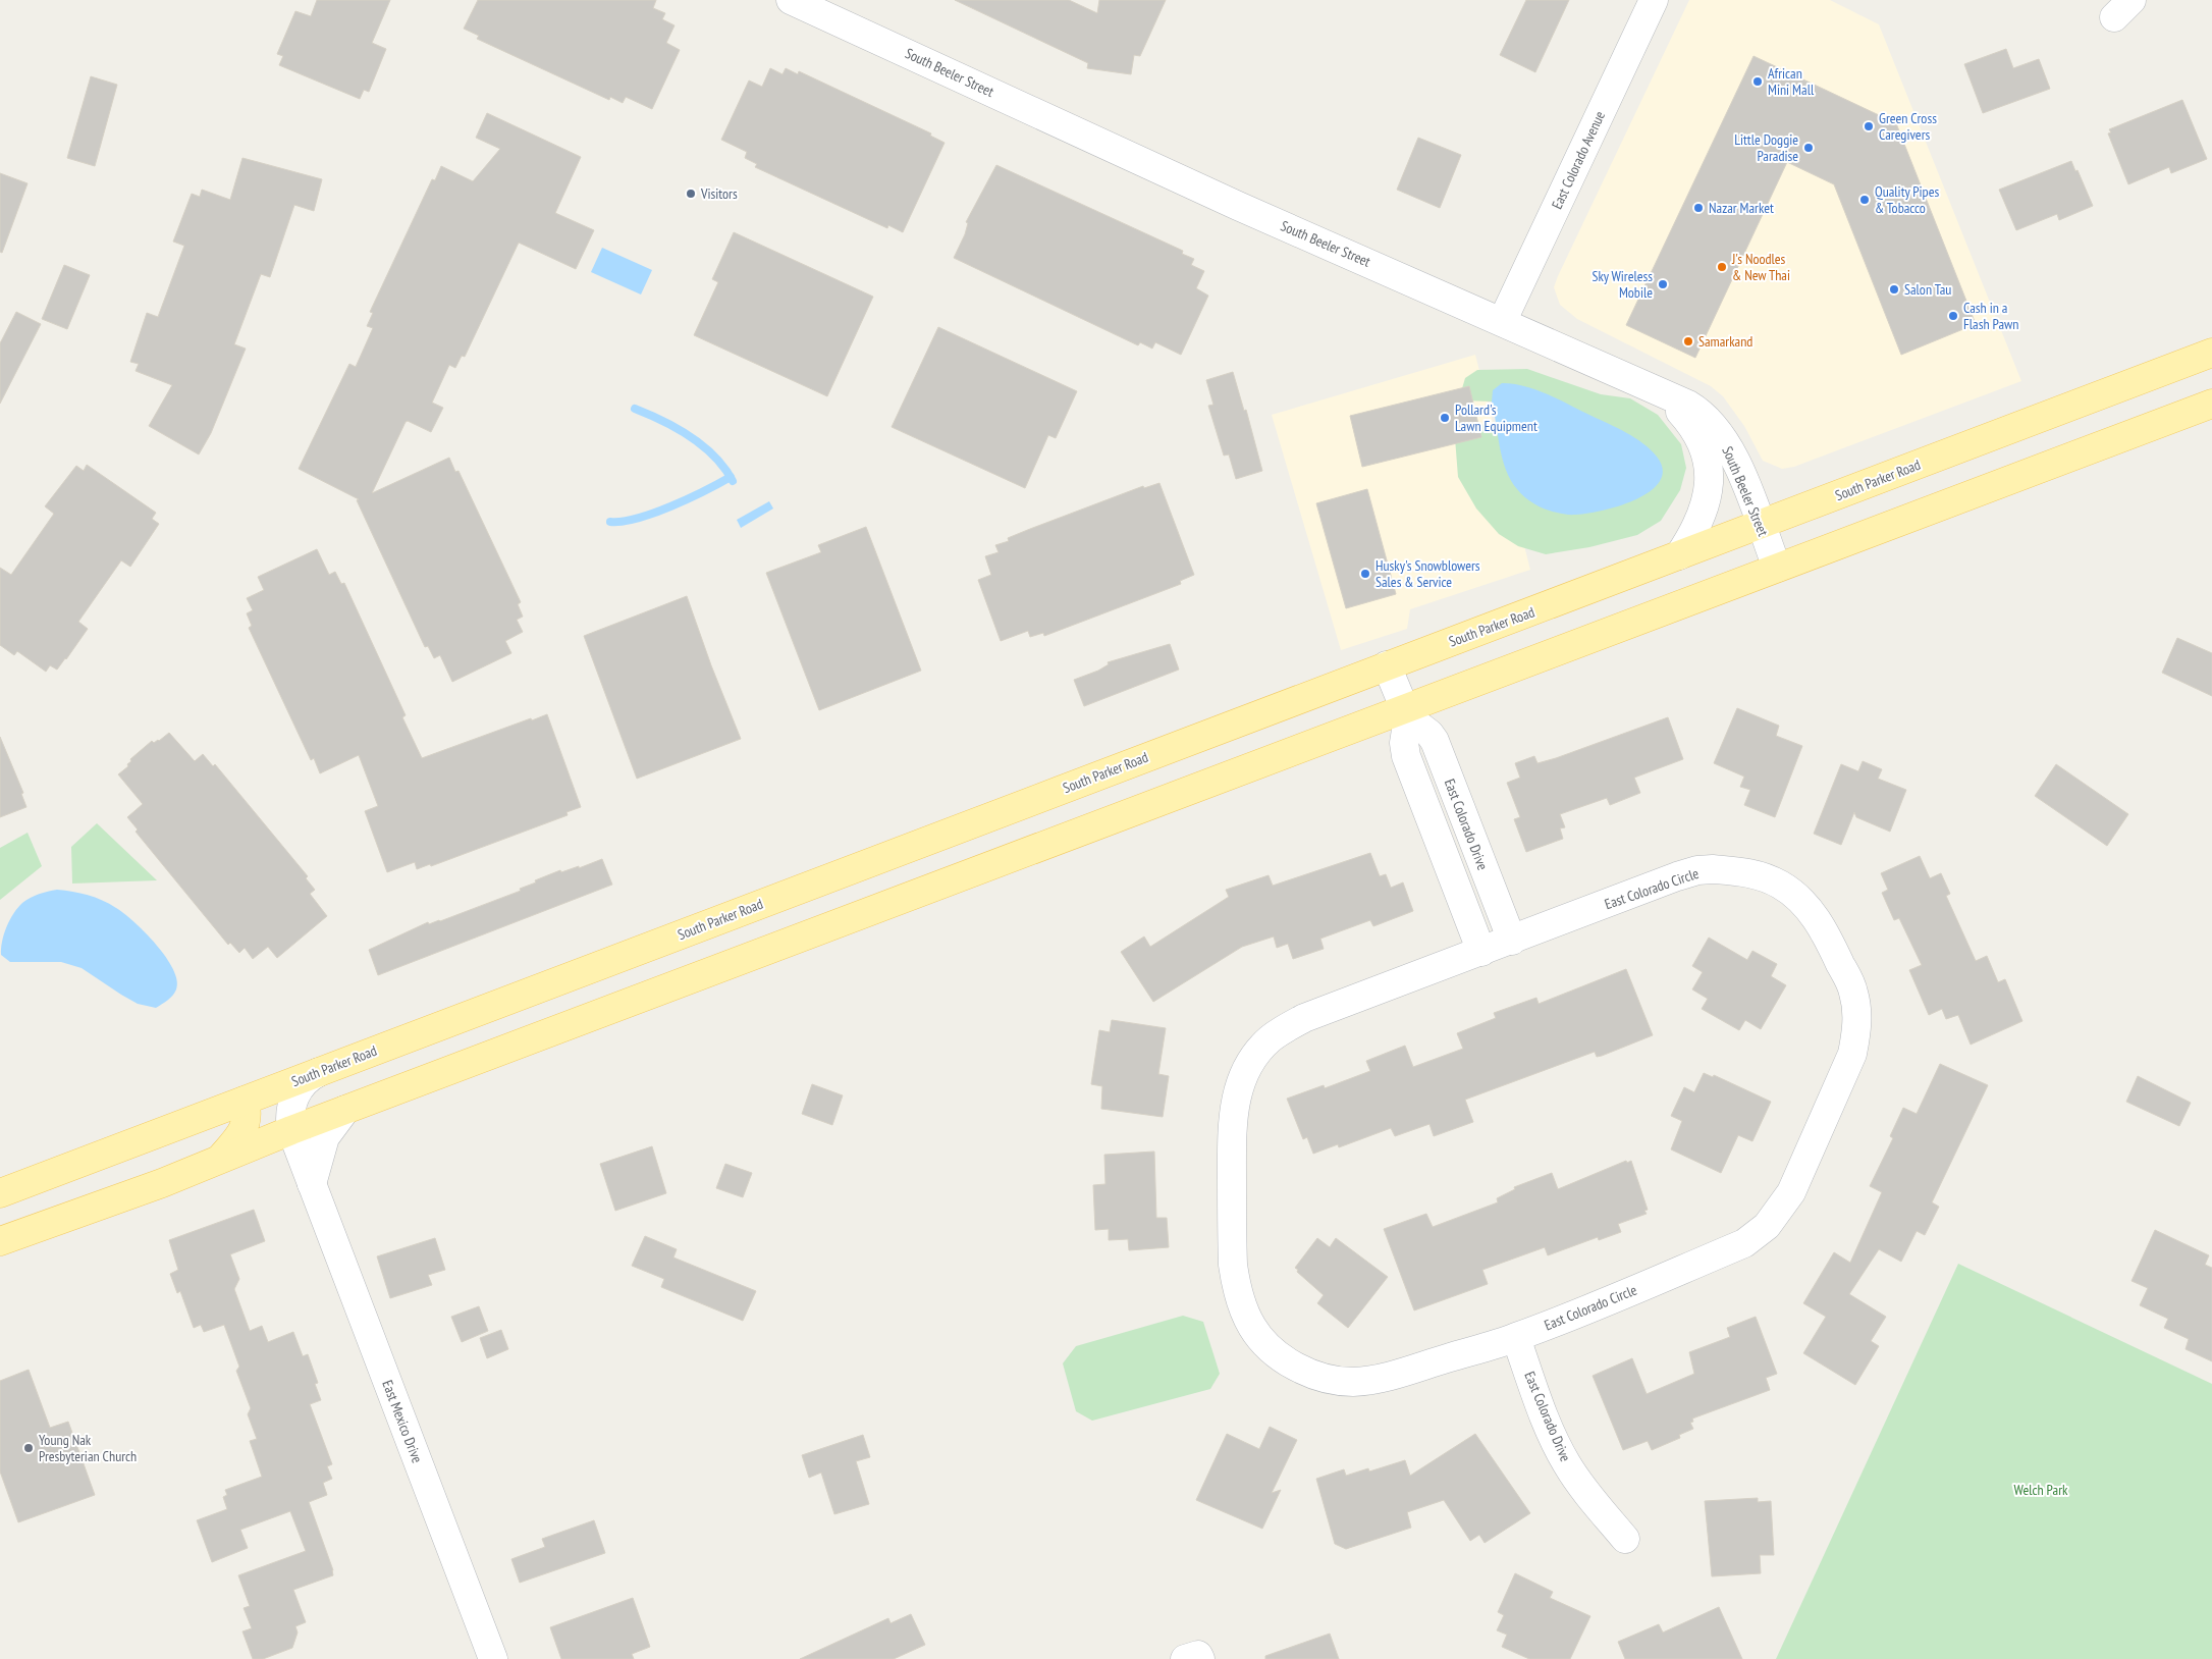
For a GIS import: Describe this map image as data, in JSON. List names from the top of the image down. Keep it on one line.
{"streets":{"main road":["South Parker Road"],"street":["South Beeler Street","East Colorado Avenue","East Colorado Drive","East Colorado Circle","East Mexico Drive"]},"crossings":[["South Beeler Street","East Colorado Avenue"],["South Beeler Street","South Parker Road"],["South Parker Road","East Colorado Drive"],["South Parker Road","East Mexico Drive"],["East Colorado Drive","East Colorado Circle"]],"parks":["Welch Park"],"places":["African Mini Mall","Green Cross Caregivers","Little Doggie Paradise","Visitors","Quality Pipes & Tobacco","Nazar Market","J's Noodles & New Thai","Sky Wireless Mobile","Salon Tau","Cash in a Flash Pawn","Samarkand","Pollard's Lawn Equipment","Husky's Snowblowers Sales & Service","Young Nak Presbyterian Church"]}
